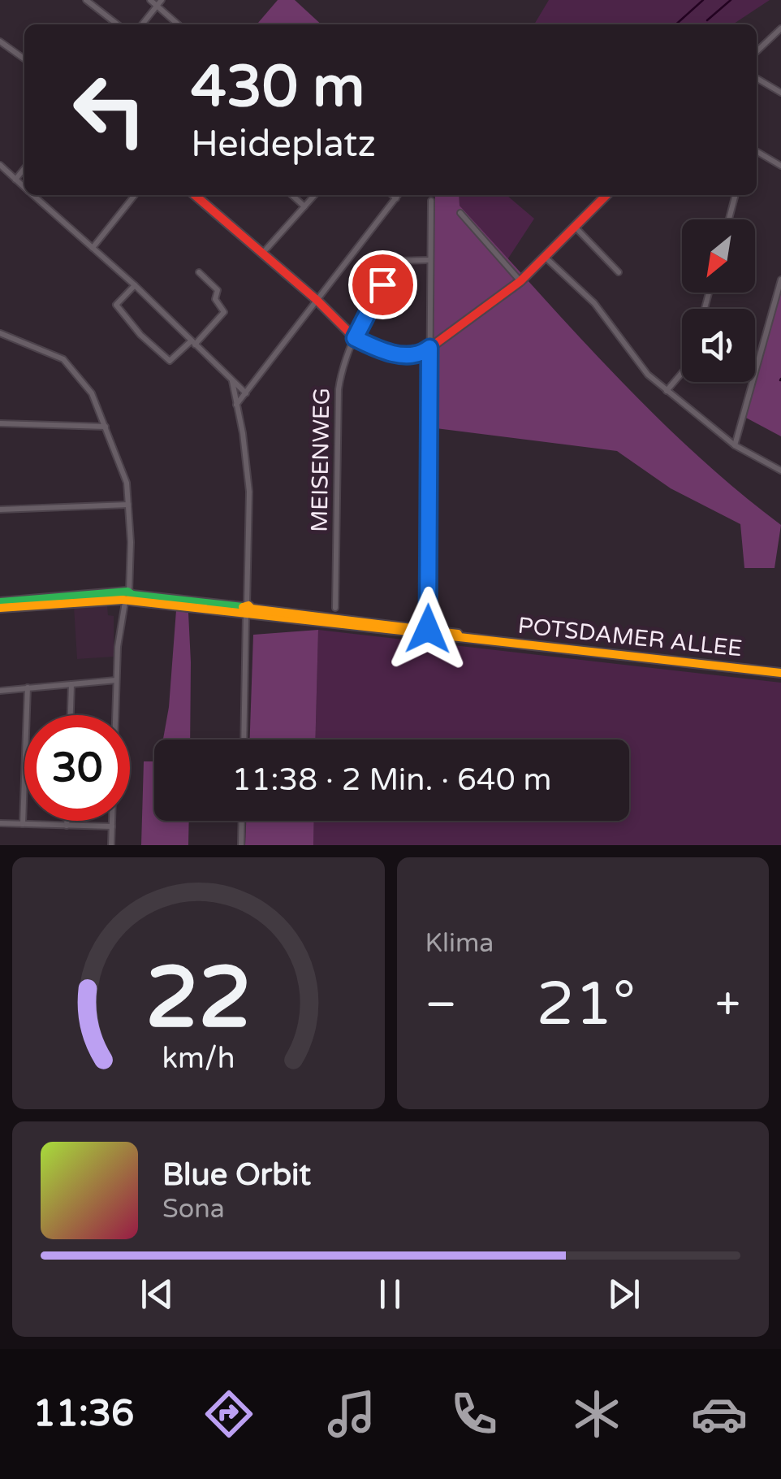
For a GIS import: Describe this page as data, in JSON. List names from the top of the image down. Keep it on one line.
{"streets":{"street":["MEISENWEG","POTSDAMER ALLEE"]},"north":"bottom left","page":{"turn":["430 m","Heideplatz"],"limit":"30","trip":"11:38 · 2 Min. · 640 m","tile":"Klima","heat":["−","21°","+"],"song":["Blue Orbit","Sona"],"tabs":"11:36","gauge":["22","km/h"]}}
